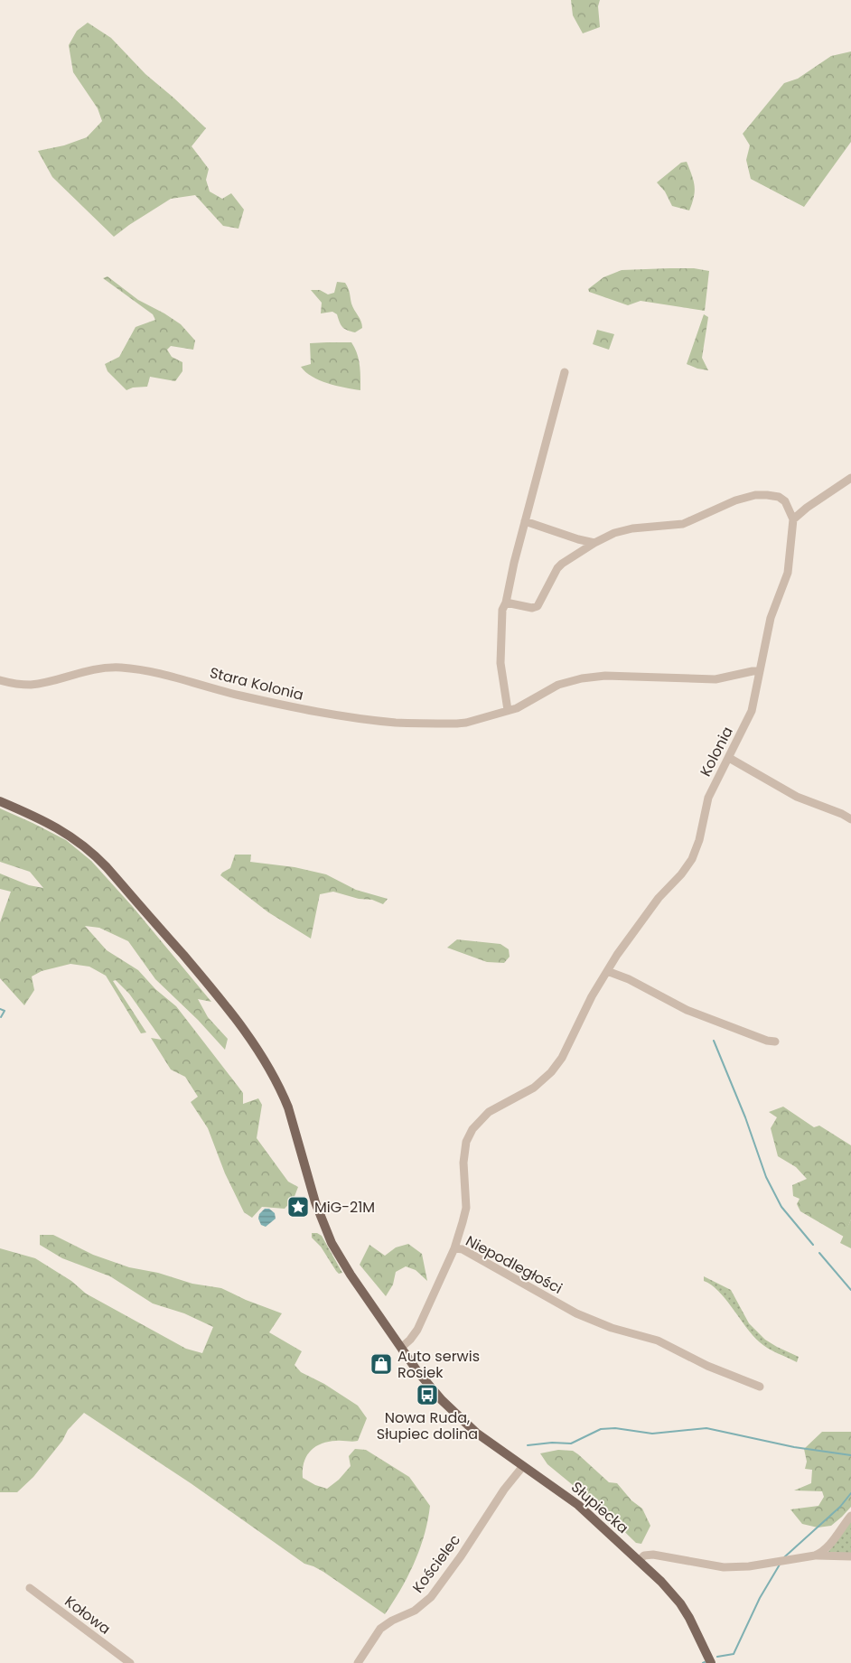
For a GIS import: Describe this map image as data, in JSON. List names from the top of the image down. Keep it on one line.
{"streets":{"main road":["Słupiecka"],"street":["Stara Kolonia","Kolonia","Niepodległości","Kościelec","Kołowa"]},"crossings":[["Stara Kolonia","Kolonia"],["Kolonia","Niepodległości"],["Słupiecka","Kościelec"]],"places":{"place":["MiG-21M"],"shop":["Auto serwis Rosiek"],"bus stop":["Nowa Ruda, Słupiec dolina"]}}
